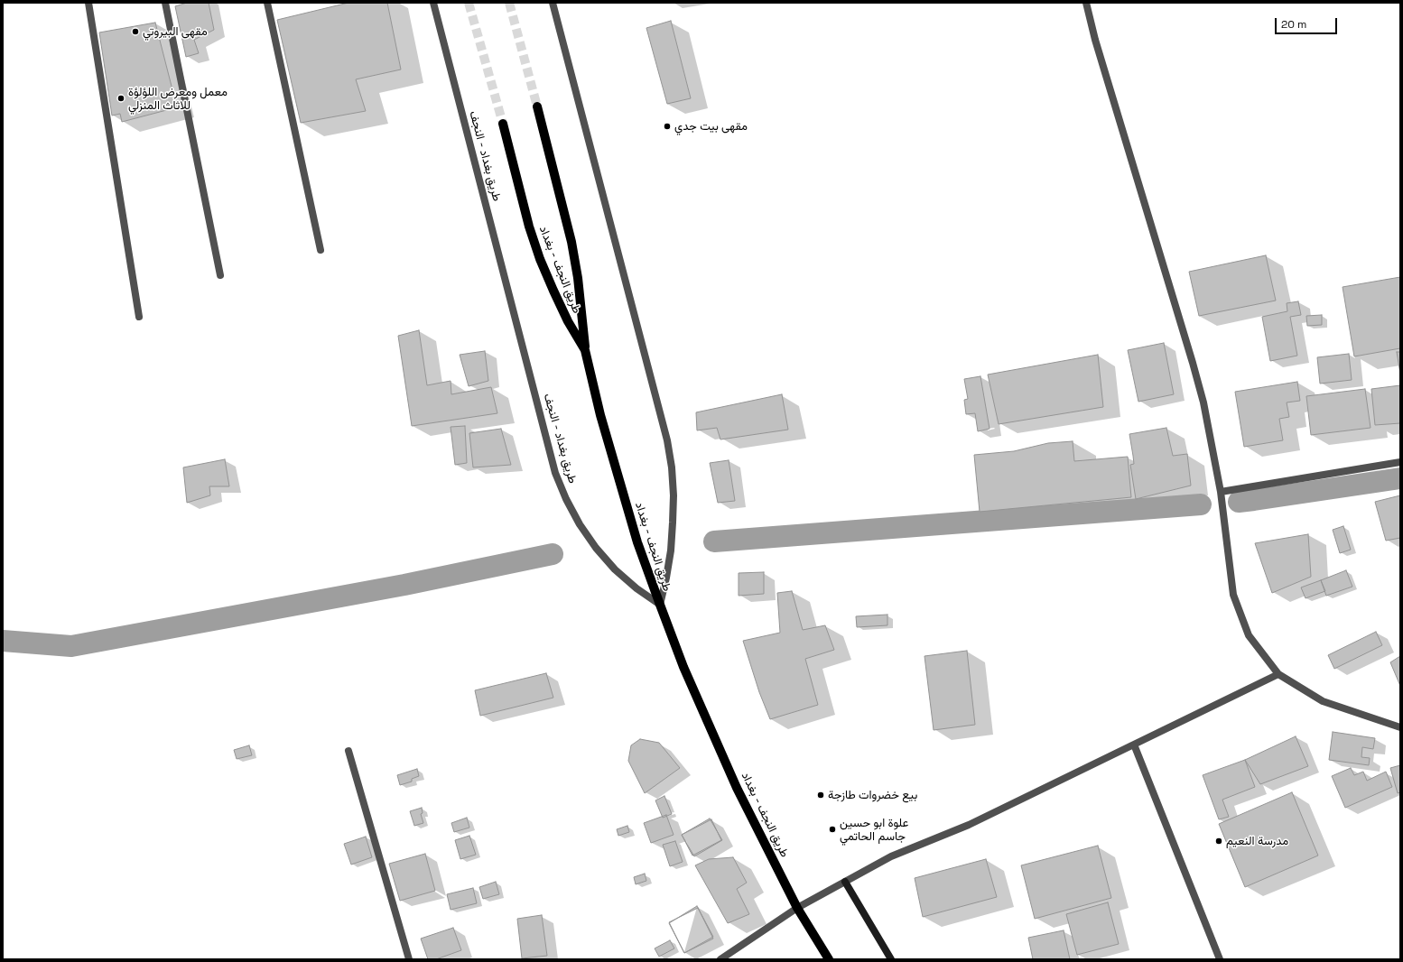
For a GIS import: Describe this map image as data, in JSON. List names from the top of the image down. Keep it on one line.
{"streets":{"main road":["طريق النجف - بغداد"],"street":["طريق بغداد - النجف"]},"crossings":[["طريق بغداد - النجف","طريق النجف - بغداد"]],"places":["مقهى البيروتي","معمل ومعرض اللؤلؤة للاثاث المنزلي","مقهى بيت جدي","بيع خضروات طازجة","علوة ابو حسين جاسم الحاتمي","مدرسة النعيم"],"scale_bar":"20 m"}
